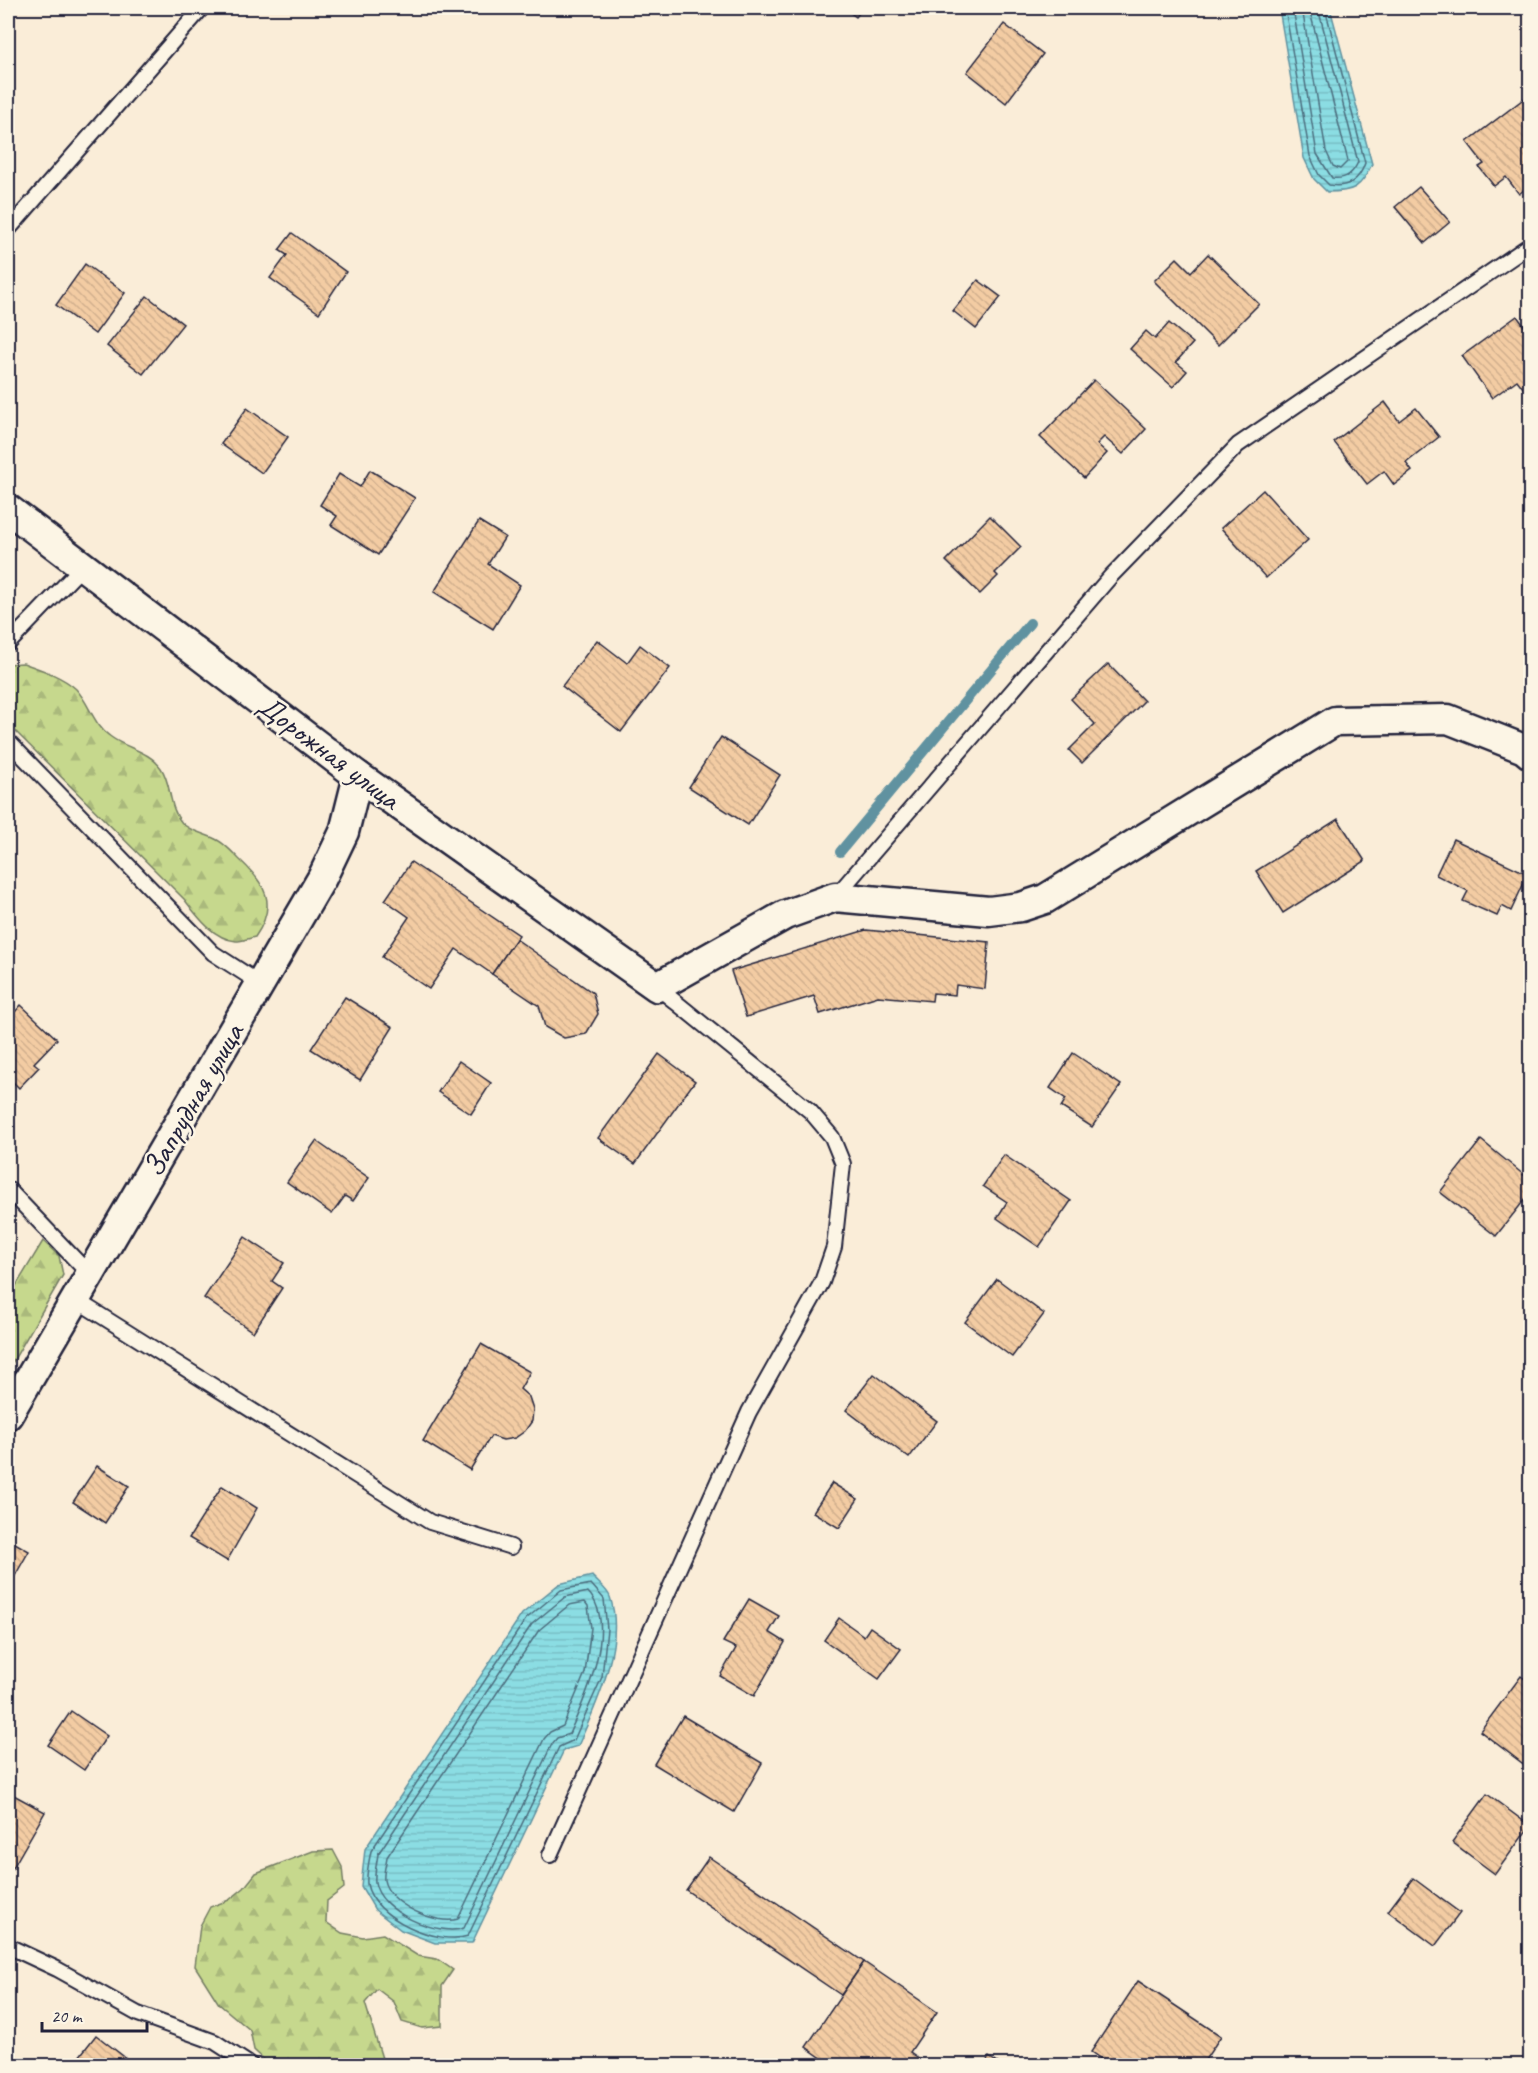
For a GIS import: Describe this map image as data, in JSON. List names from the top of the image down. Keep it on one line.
{"streets":{"street":["Дорожная улица","Запрудная улица"]},"crossings":[["Дорожная улица","Запрудная улица"]],"scale_bar":"20 m"}
